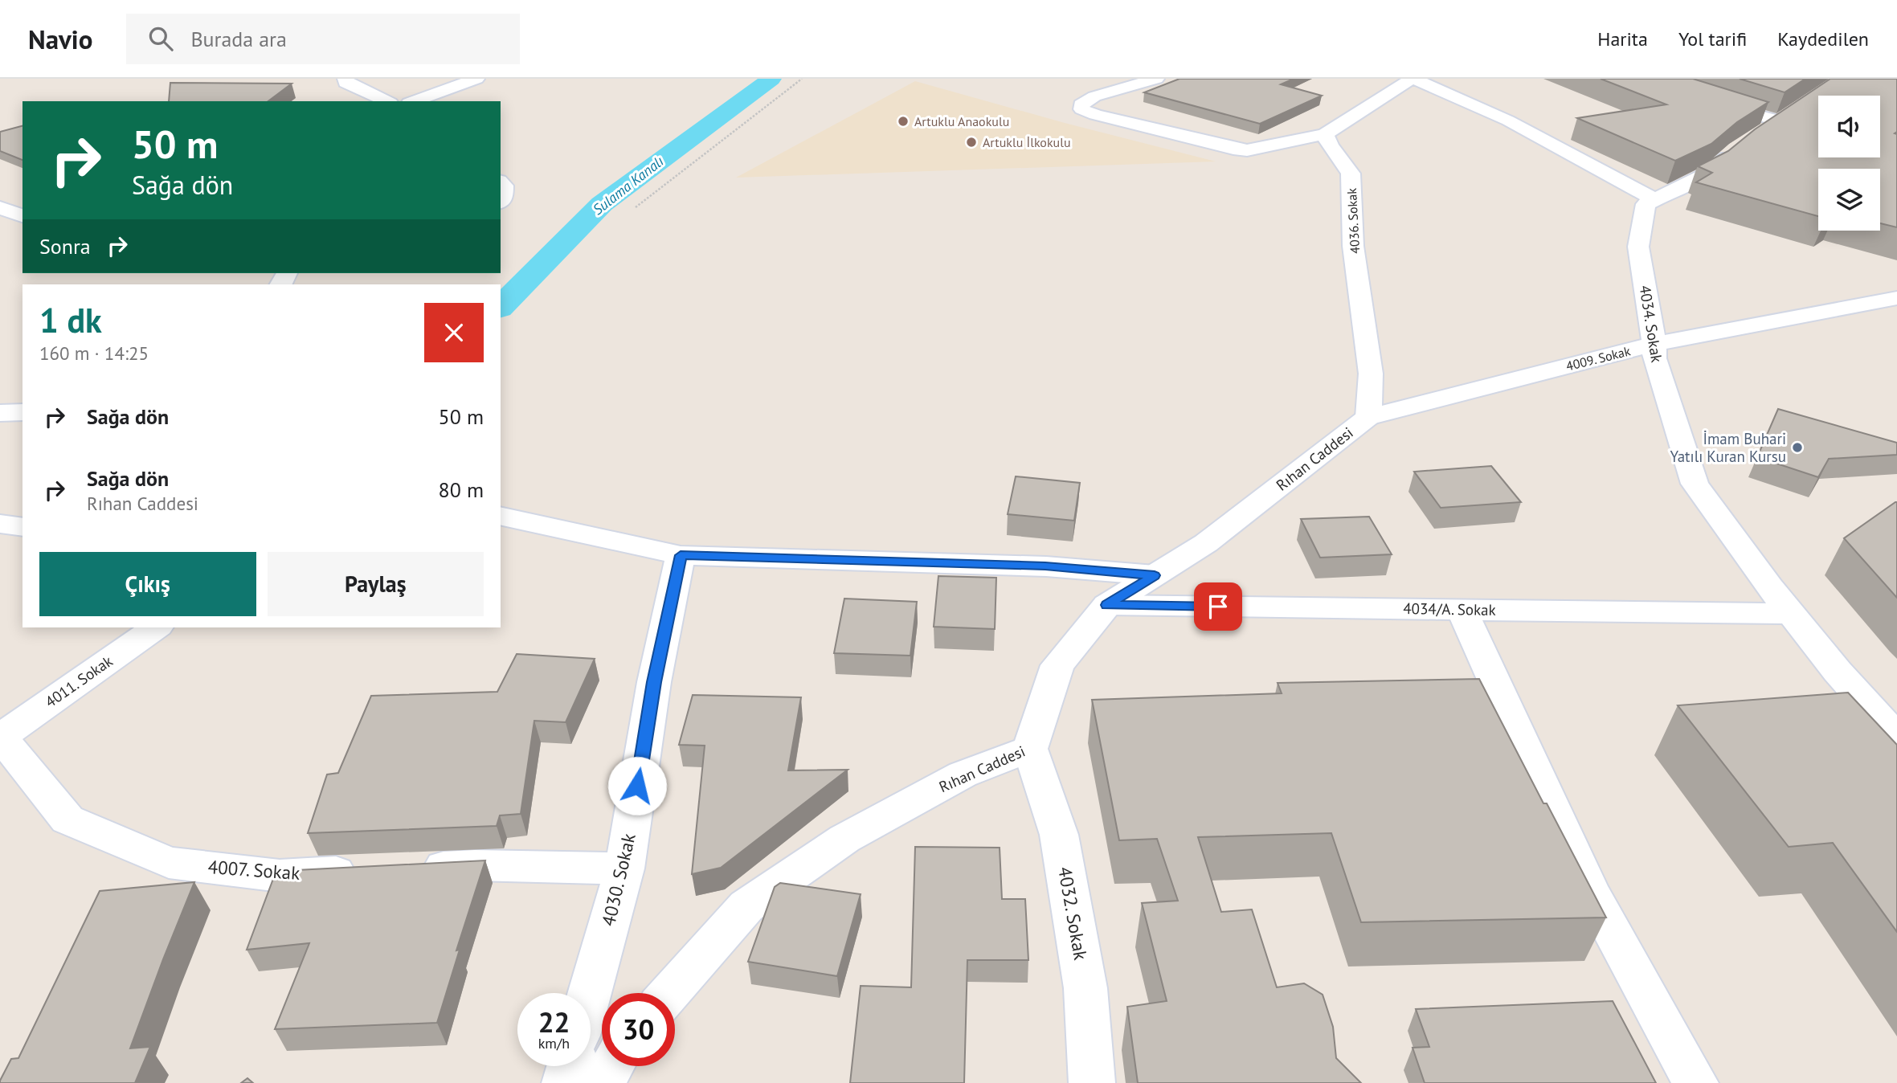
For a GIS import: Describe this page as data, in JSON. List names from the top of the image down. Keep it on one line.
{"streets":{"street":["4036. Sokak","4034. Sokak","4009. Sokak","Rıhan Caddesi","4034/A. Sokak","4011. Sokak","4007. Sokak","4030. Sokak","4032. Sokak"]},"crossings":[["4036. Sokak","4009. Sokak"],["4036. Sokak","Rıhan Caddesi"],["4034. Sokak","4009. Sokak"],["4034. Sokak","4034/A. Sokak"],["4009. Sokak","Rıhan Caddesi"],["Rıhan Caddesi","4034/A. Sokak"],["Rıhan Caddesi","4032. Sokak"],["4011. Sokak","4007. Sokak"]],"water":["Sulama Kanalı"],"places":["Artuklu Anaokulu","Artuklu İlkokulu","İmam Buhari Yatılı Kuran Kursu"],"page":{"header":"Navio","search":"Burada ara","nav":["Harita","Yol tarifi","Kaydedilen"],"turn":["50 m","Sağa dön"],"then":"Sonra","heading":["1 dk","160 m · 14:25"],"list":[{"name":"Sağa dön","value":"50 m"},{"name":"Sağa dön","note":"Rıhan Caddesi","value":"80 m"}],"buttons":["Çıkış","Paylaş"],"speed":"22 km/h","limit":"30"}}
